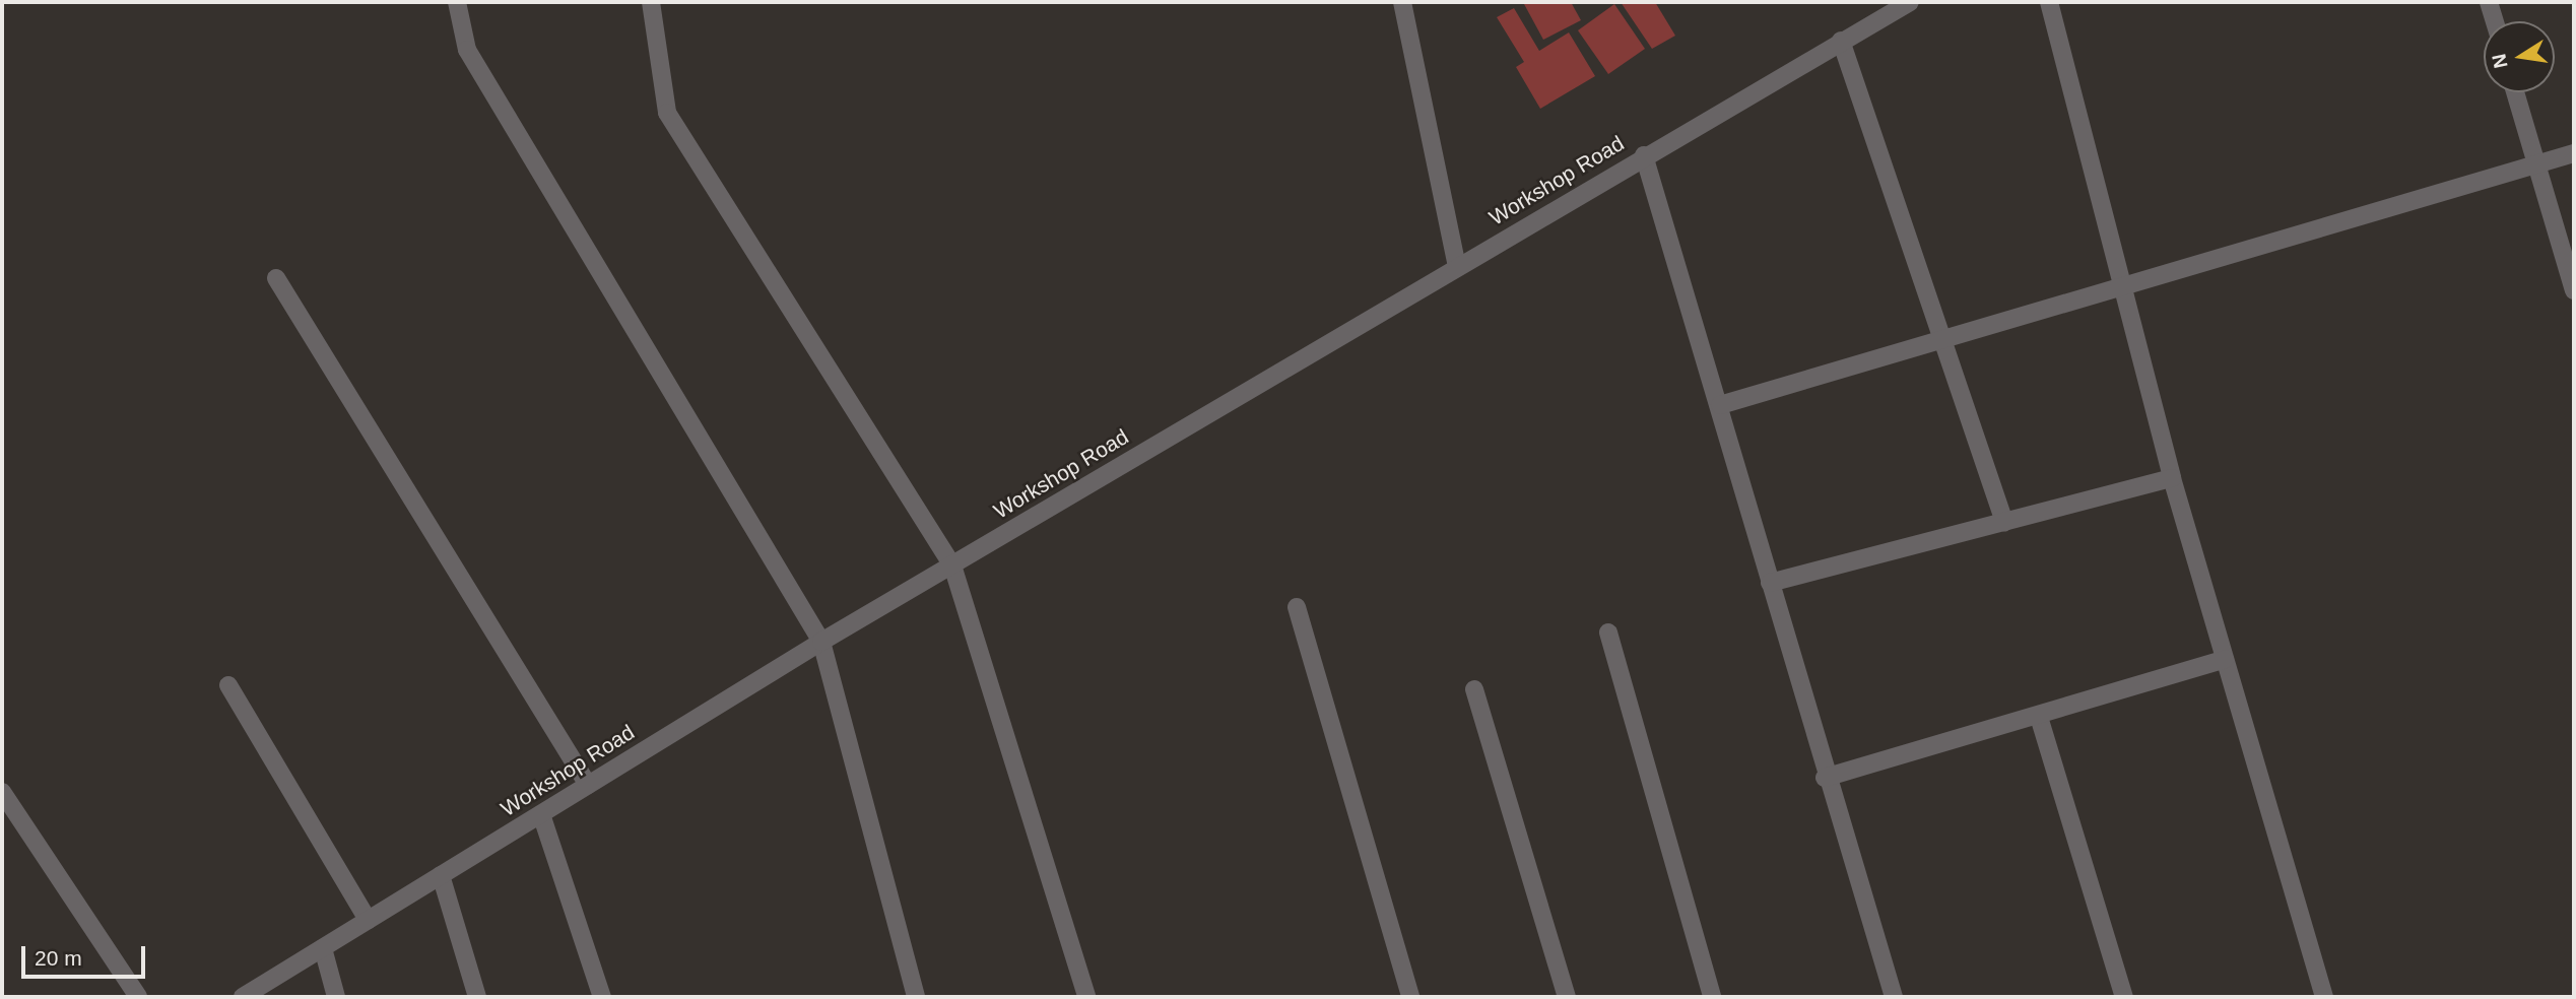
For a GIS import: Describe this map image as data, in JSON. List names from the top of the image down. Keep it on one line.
{"streets":{"street":["Workshop Road"]},"scale_bar":"20 m","north":"left"}
